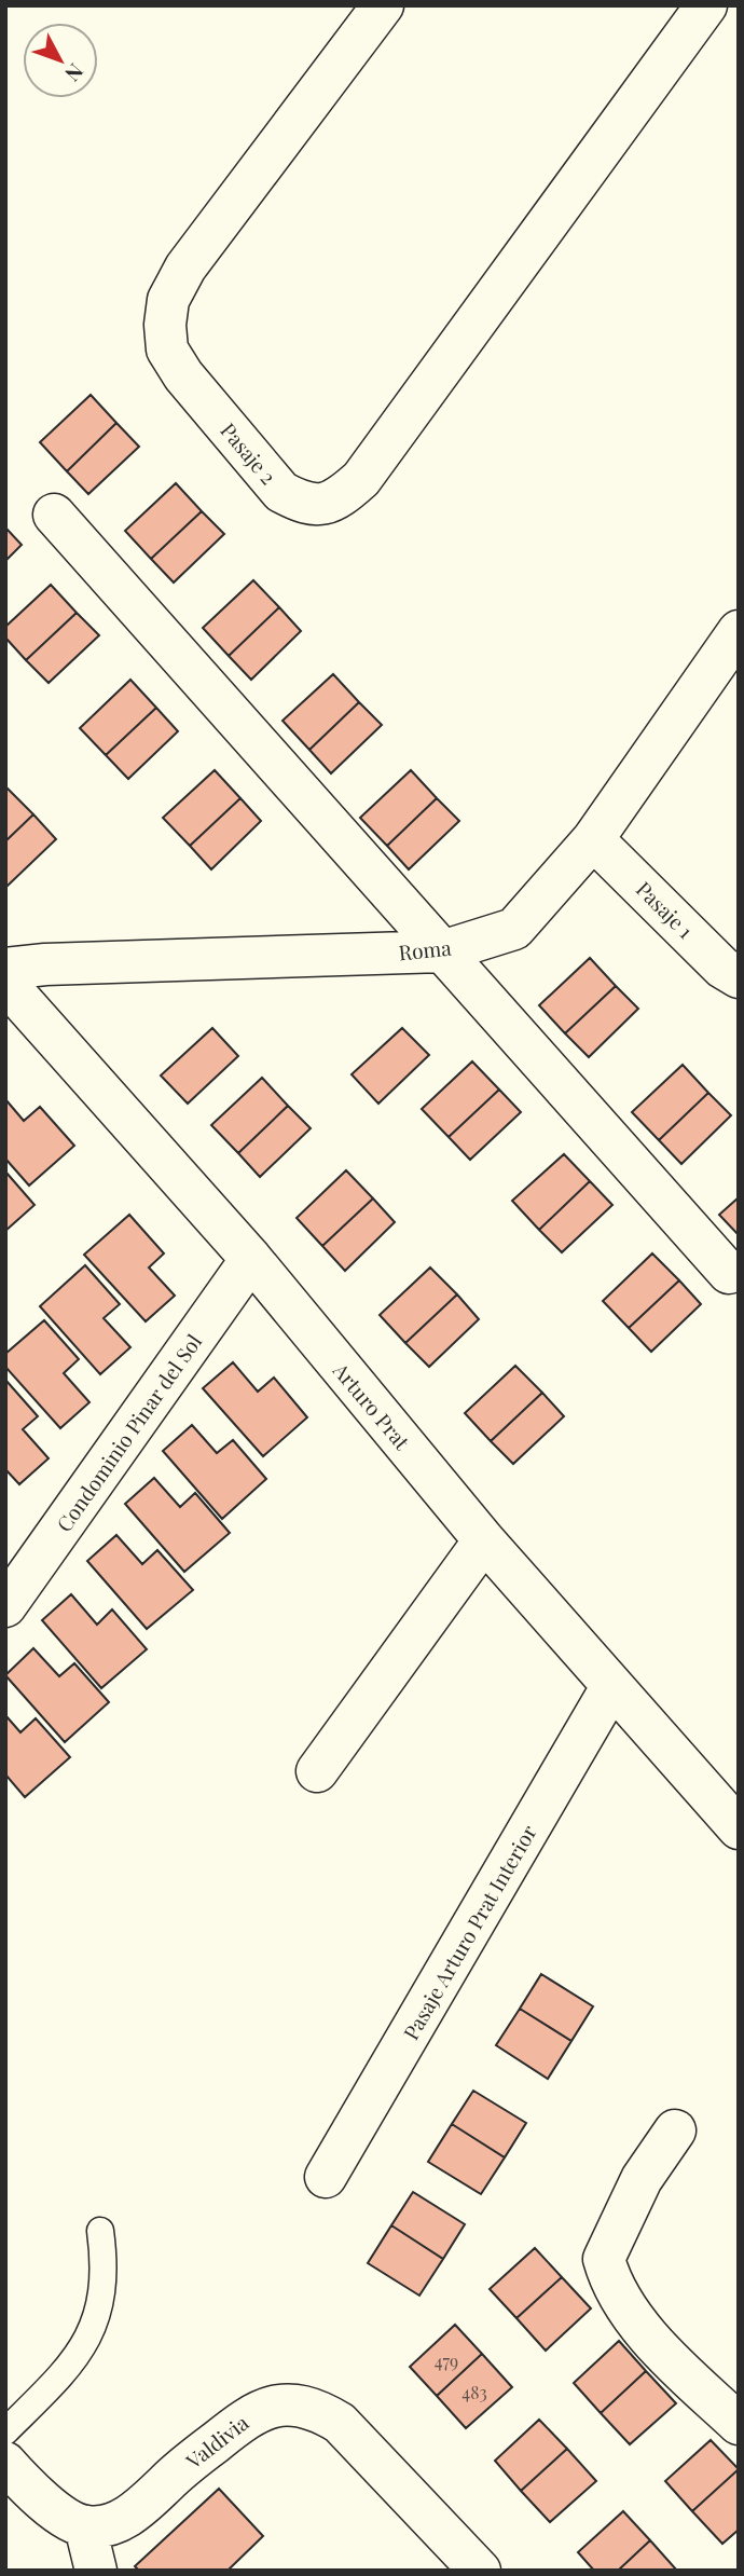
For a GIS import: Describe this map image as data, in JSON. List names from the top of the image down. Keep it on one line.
{"streets":{"street":["Pasaje 2","Pasaje 1","Roma","Arturo Prat","Condominio Pinar del Sol","Pasaje Arturo Prat Interior","Valdivia"]},"crossings":[["Pasaje 1","Roma"],["Arturo Prat","Condominio Pinar del Sol"],["Arturo Prat","Pasaje Arturo Prat Interior"]],"house_numbers":["479","483"],"north":"bottom right"}
